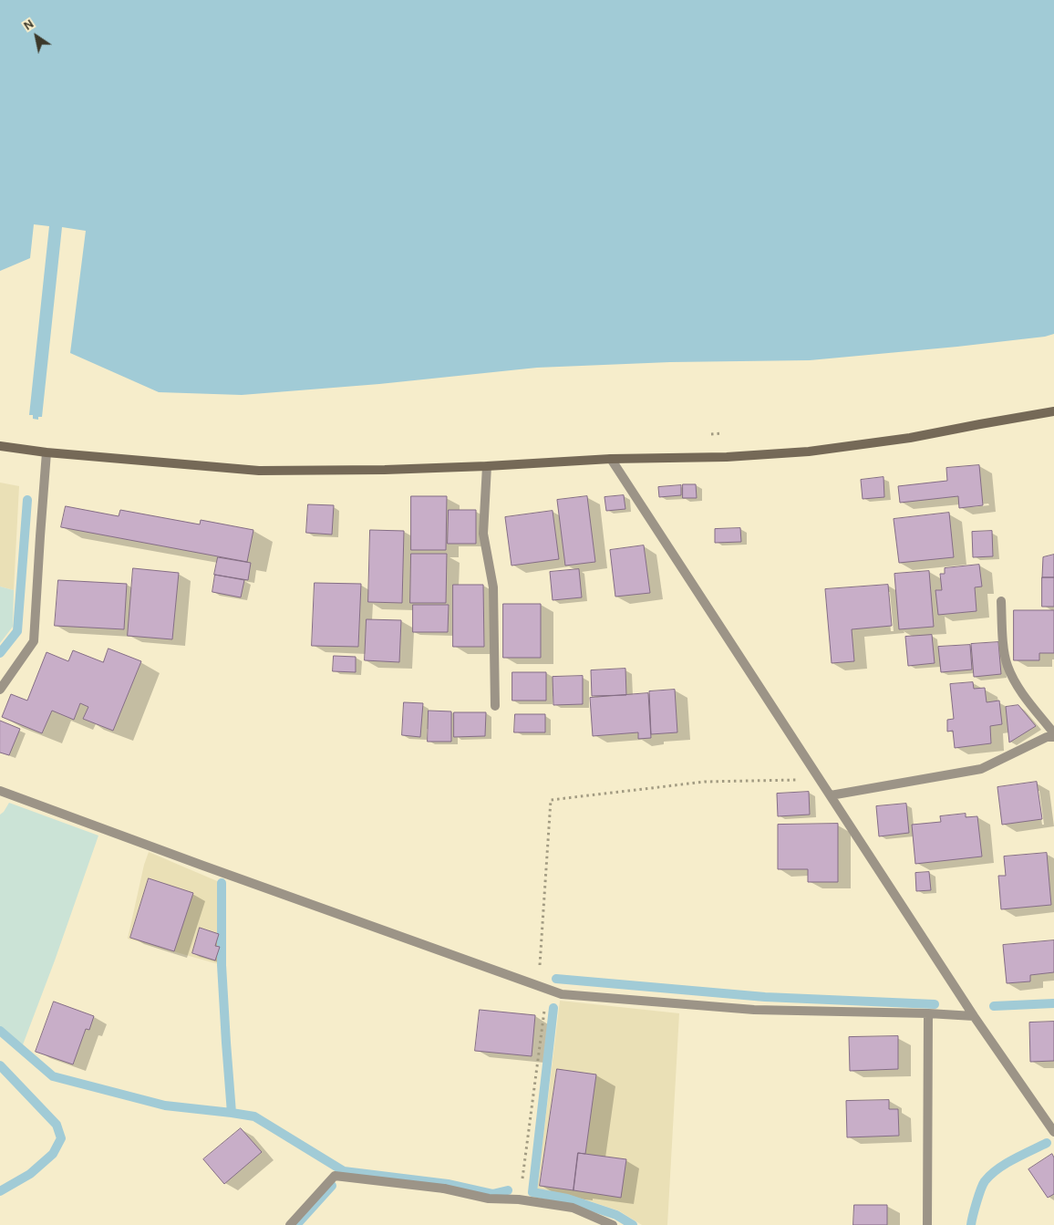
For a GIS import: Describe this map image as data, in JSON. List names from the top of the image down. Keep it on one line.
{"north":"top left"}
